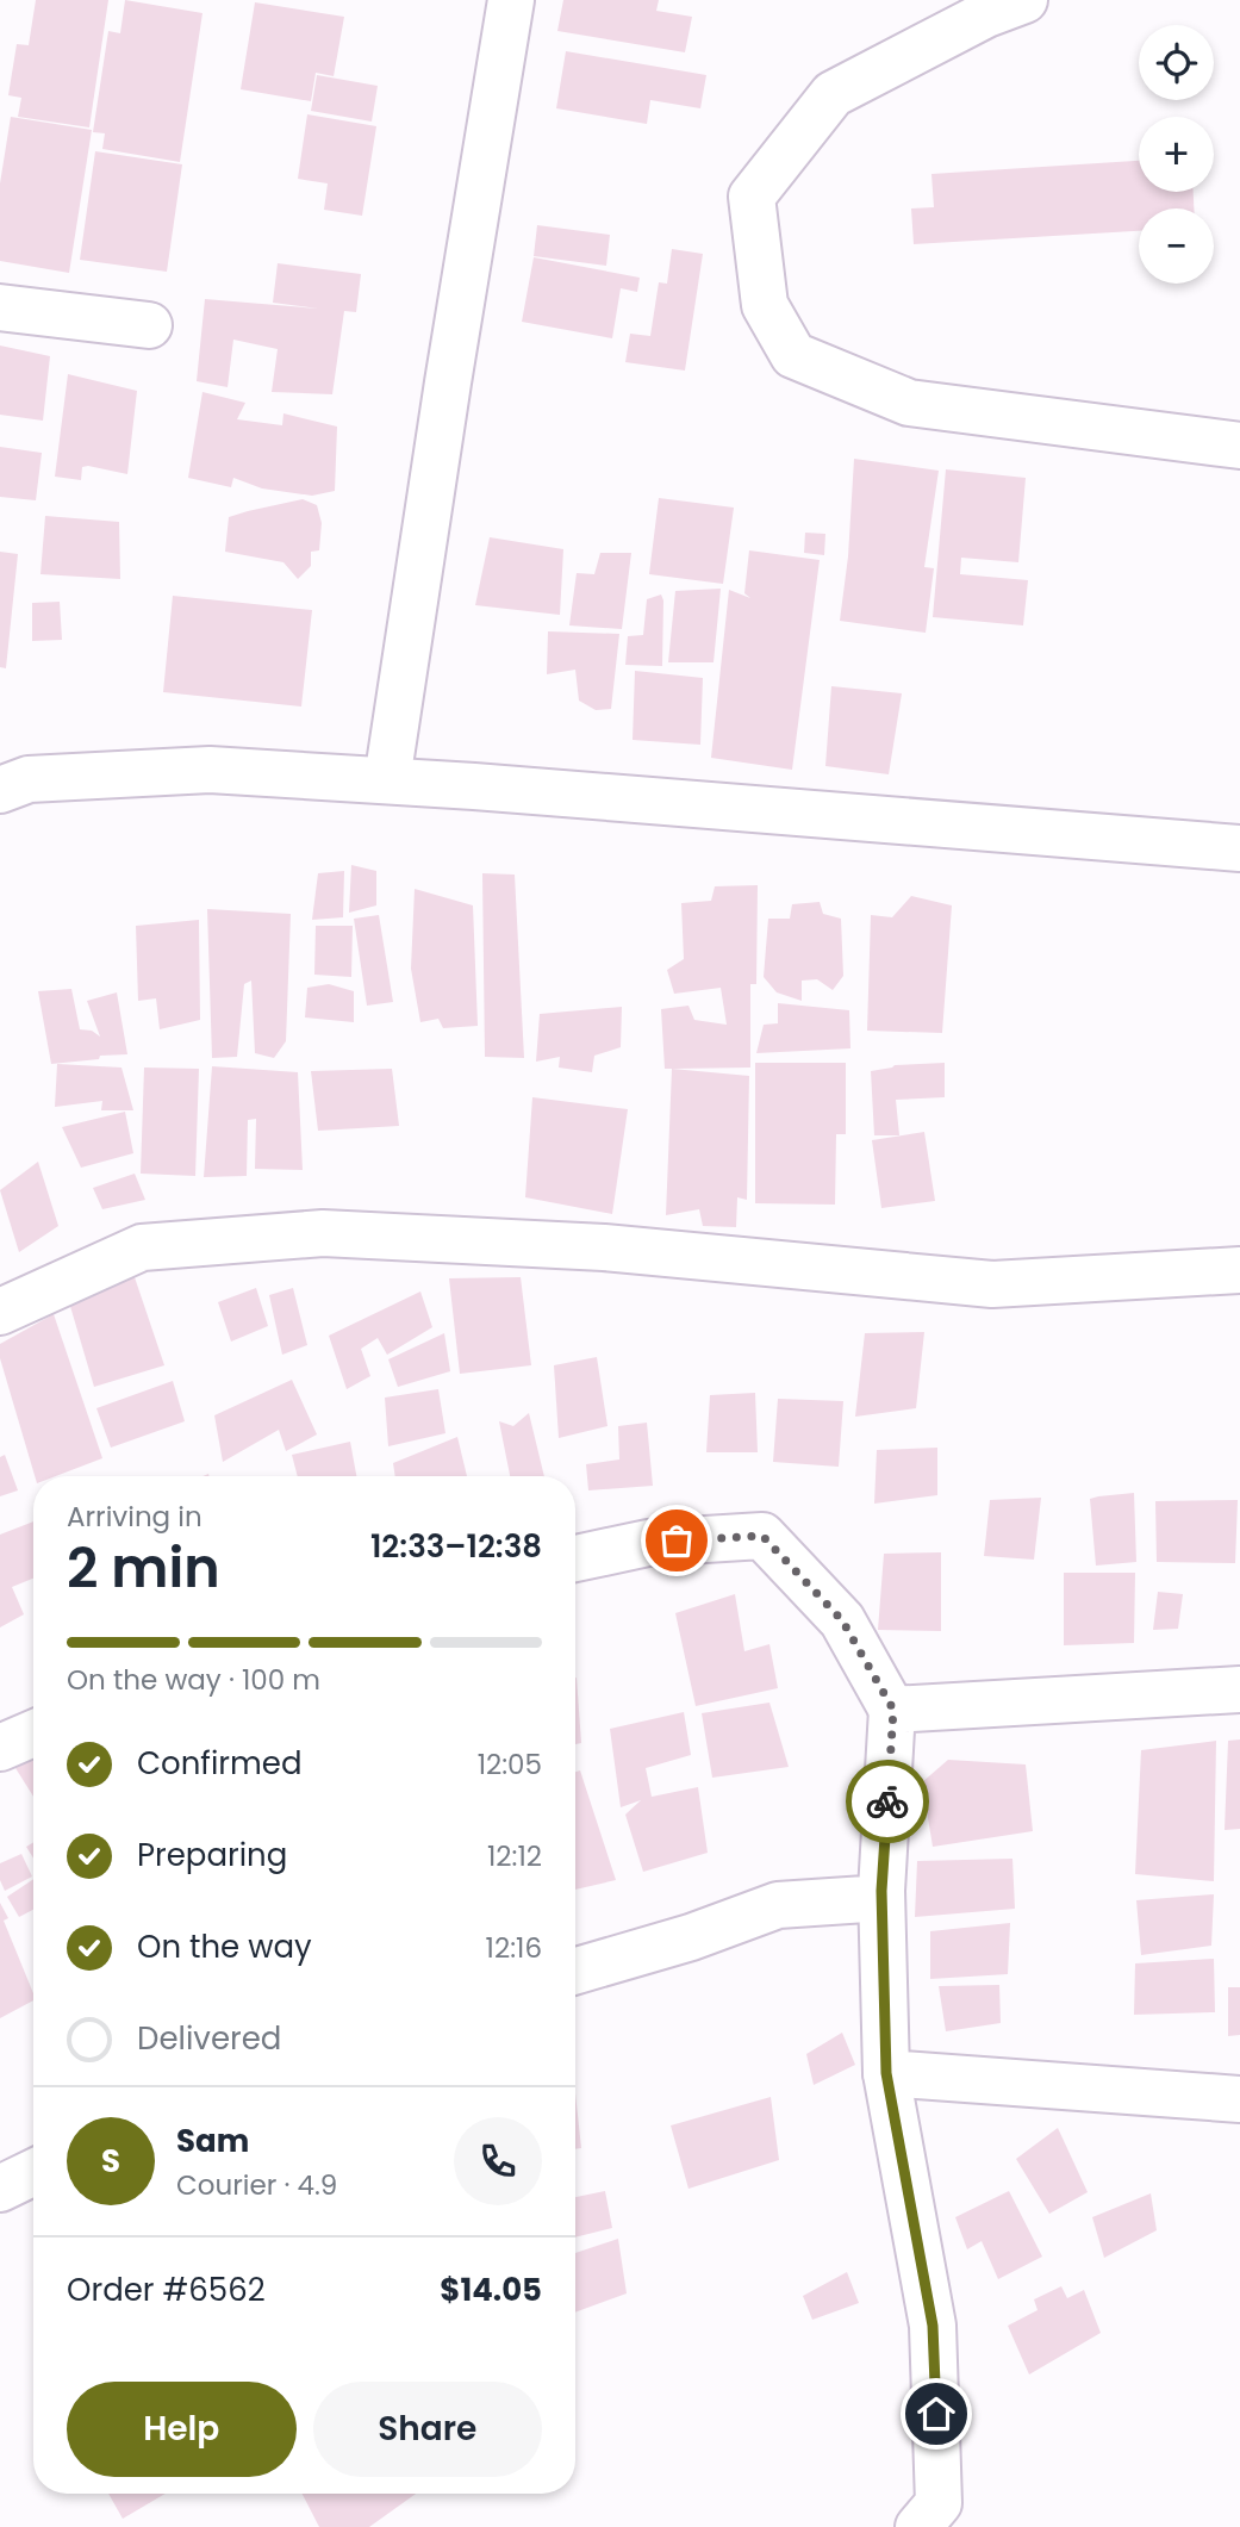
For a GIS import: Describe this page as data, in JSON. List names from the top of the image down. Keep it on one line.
{"page":{"map_buttons":["+","−"],"heading":["2 min","Arriving in","12:33–12:38"],"panel":["Sam","Courier · 4.9","Order #6562","$14.05"],"bar":"On the way · 100 m","list":[["Confirmed","12:05"],["Preparing","12:12"],["On the way","12:16"],"Delivered"],"round":"S","buttons":["Help","Share"]}}
